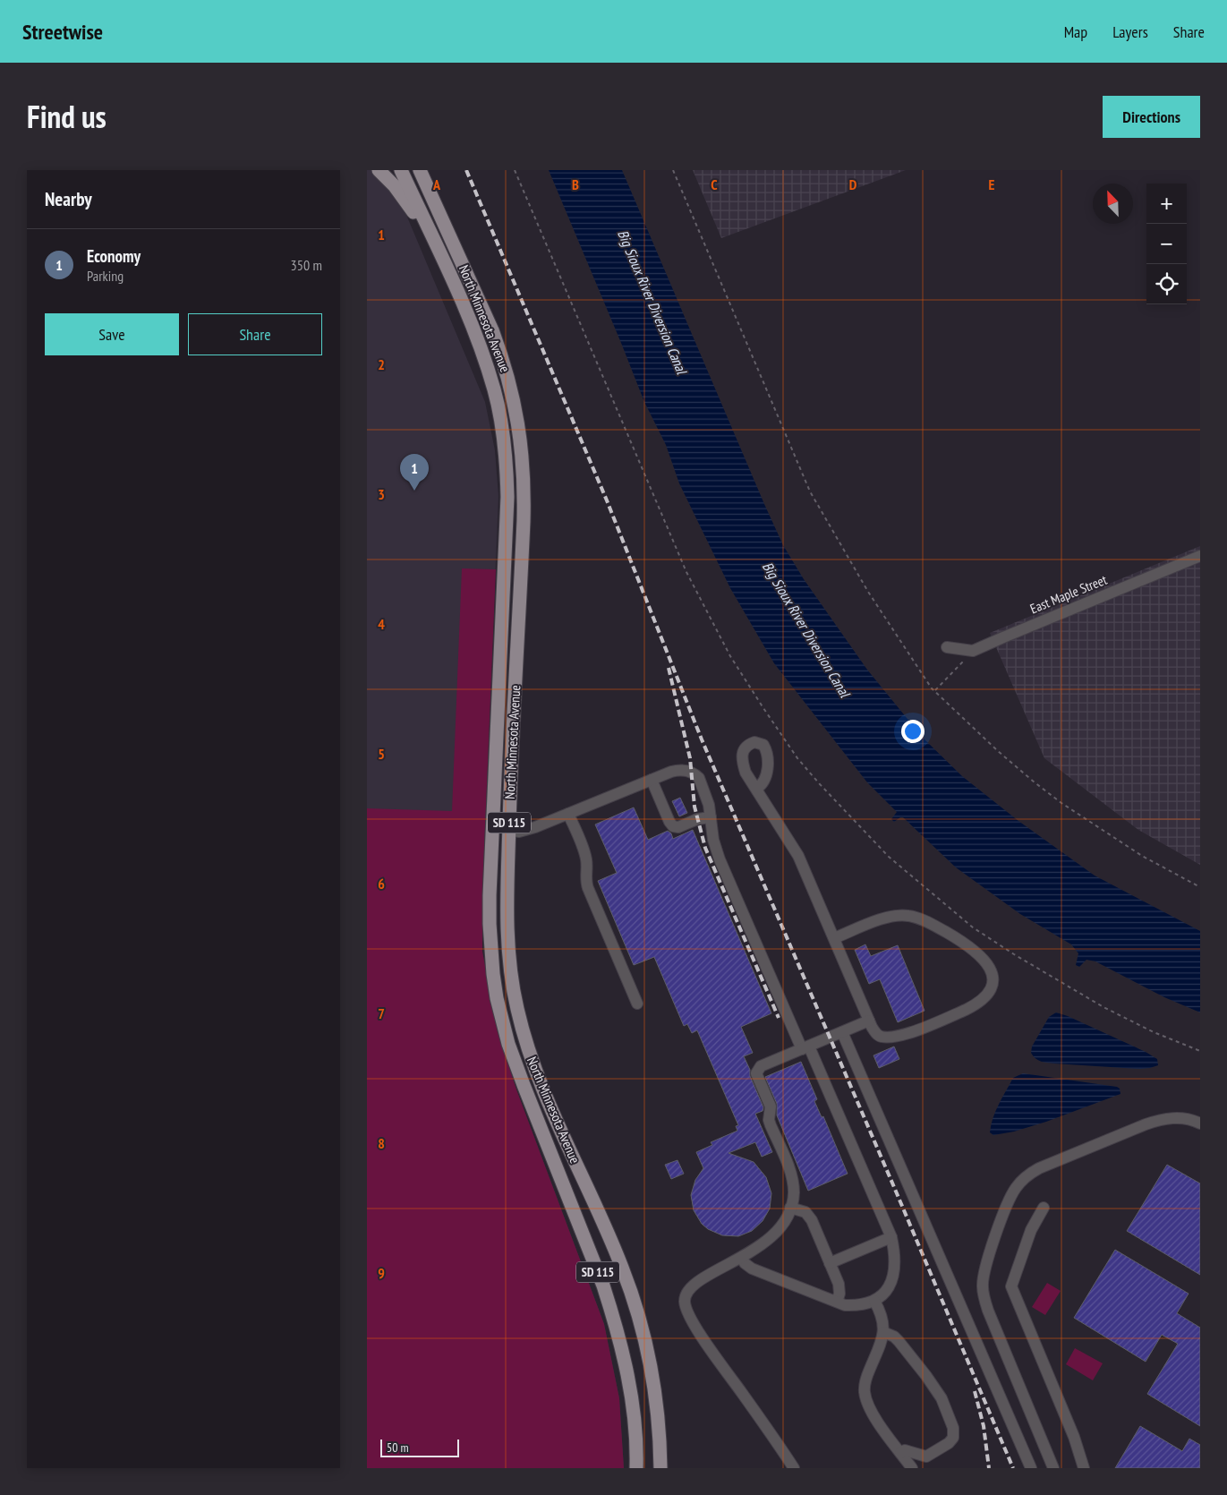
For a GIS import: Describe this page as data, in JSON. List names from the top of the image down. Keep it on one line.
{"streets":{"main road":["North Minnesota Avenue","SD 115"],"street":["East Maple Street"]},"water":["Big Sioux River Diversion Canal"],"scale_bar":"50 m","north":"top left","page":{"header":"Streetwise","nav":["Map","Layers","Share"],"title":"Find us","buttons":["Directions",["Save","Share"]],"heading":"Nearby","map_buttons":["+","−"],"list":[{"mark":"1","name":"Economy","note":"Parking","value":"350 m"}],"pins":"1","scale":"50 m"},"grid":{"columns":["A","B","C","D","E"],"rows":["1","2","3","4","5","6","7","8","9"]}}
